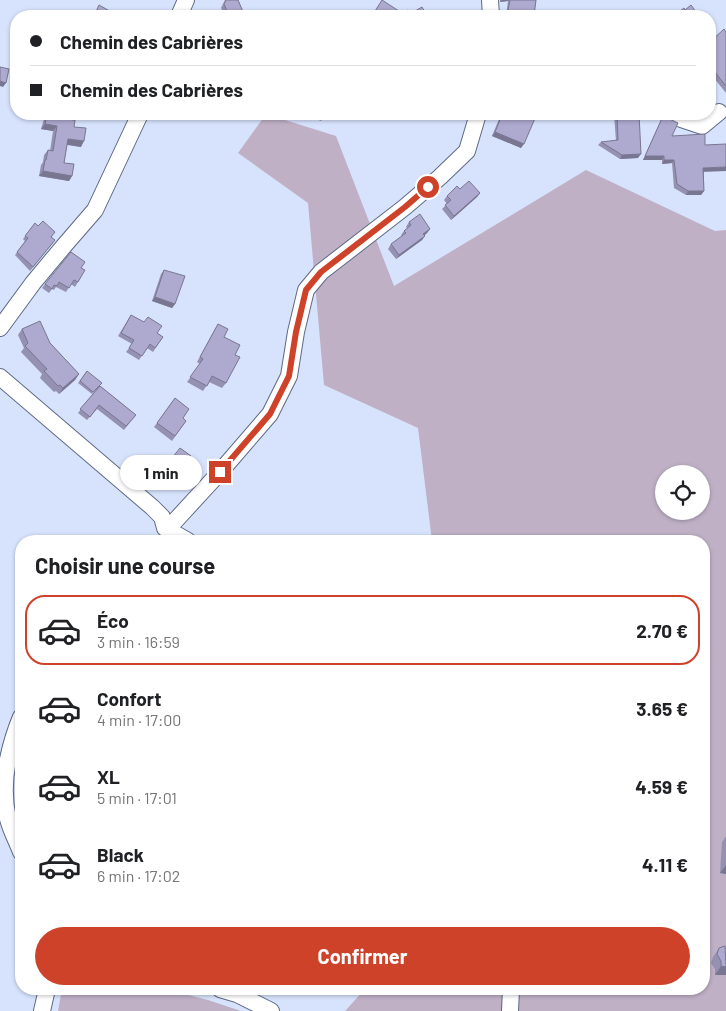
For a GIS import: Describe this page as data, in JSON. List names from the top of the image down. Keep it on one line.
{"page":{"banner":["Chemin des Cabrières","Chemin des Cabrières"],"bubble":"1 min","heading":"Choisir une course","list":[{"name":"Éco","note":"3 min · 16:59","value":"2.70 €"},{"name":"Confort","note":"4 min · 17:00","value":"3.65 €"},{"name":"XL","note":"5 min · 17:01","value":"4.59 €"},{"name":"Black","note":"6 min · 17:02","value":"4.11 €"}],"buttons":"Confirmer"}}
